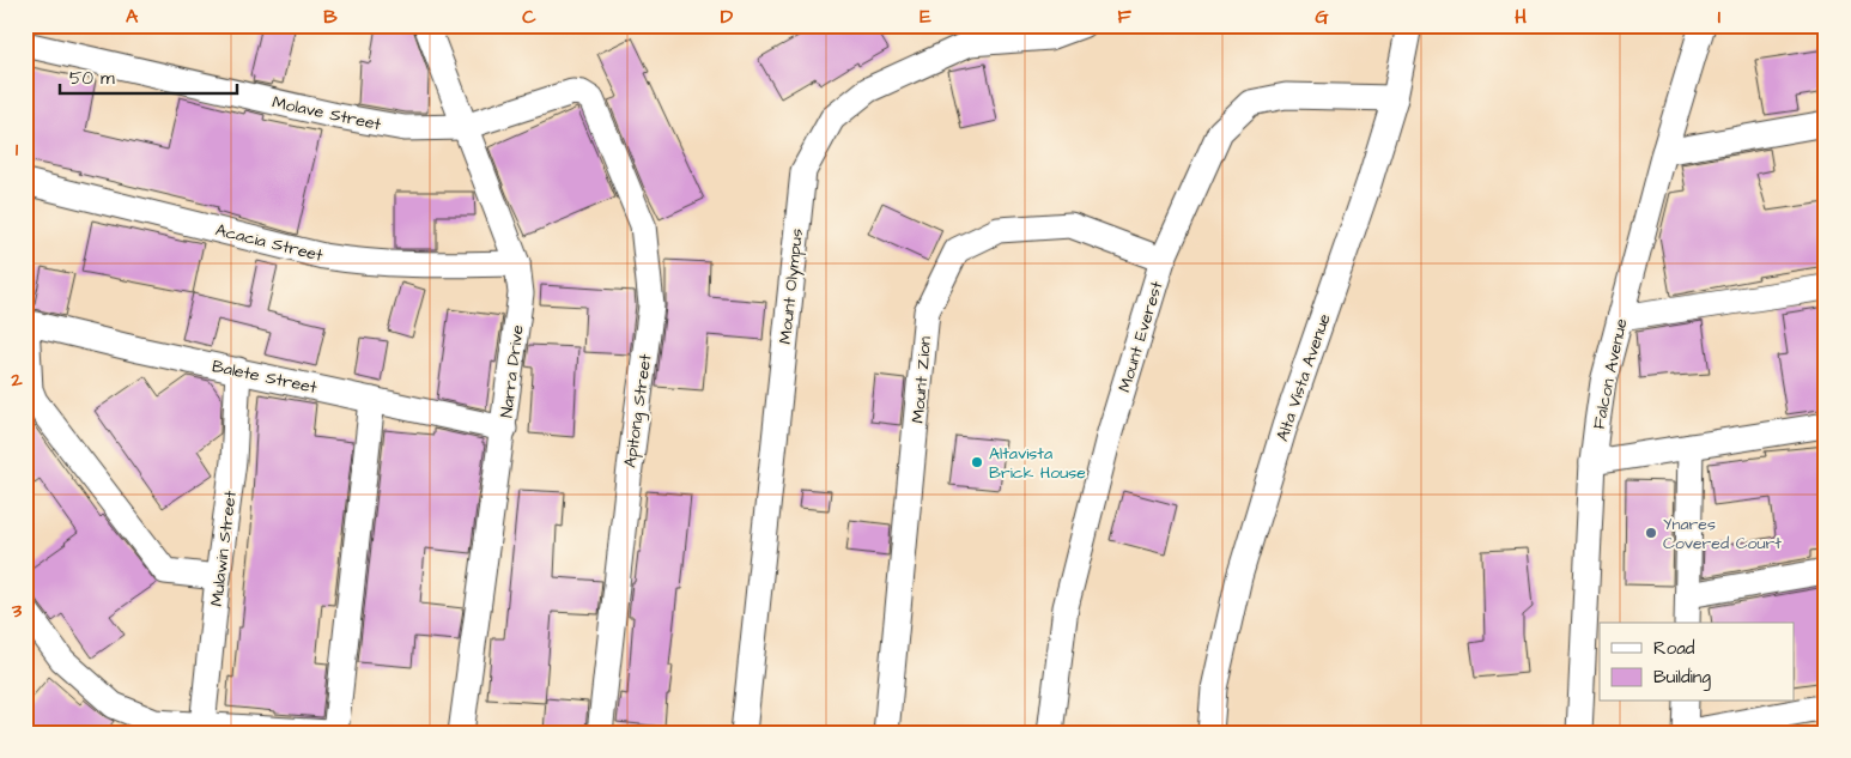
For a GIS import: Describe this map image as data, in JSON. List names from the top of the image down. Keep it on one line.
{"streets":{"street":["Molave Street","Acacia Street","Mount Olympus","Mount Everest","Narra Drive","Falcon Avenue","Balete Street","Alta Vista Avenue","Mount Zion","Apitong Street","Mulawin Street"]},"crossings":[["Molave Street","Narra Drive"],["Molave Street","Apitong Street"],["Acacia Street","Narra Drive"],["Mount Everest","Alta Vista Avenue"],["Mount Everest","Mount Zion"],["Narra Drive","Balete Street"],["Balete Street","Mulawin Street"]],"places":["Altavista Brick House","Ynares Covered Court"],"legend":["Road","Building"],"scale_bar":"50 m","grid":{"columns":["A","B","C","D","E","F","G","H","I"],"rows":["1","2","3"]}}
